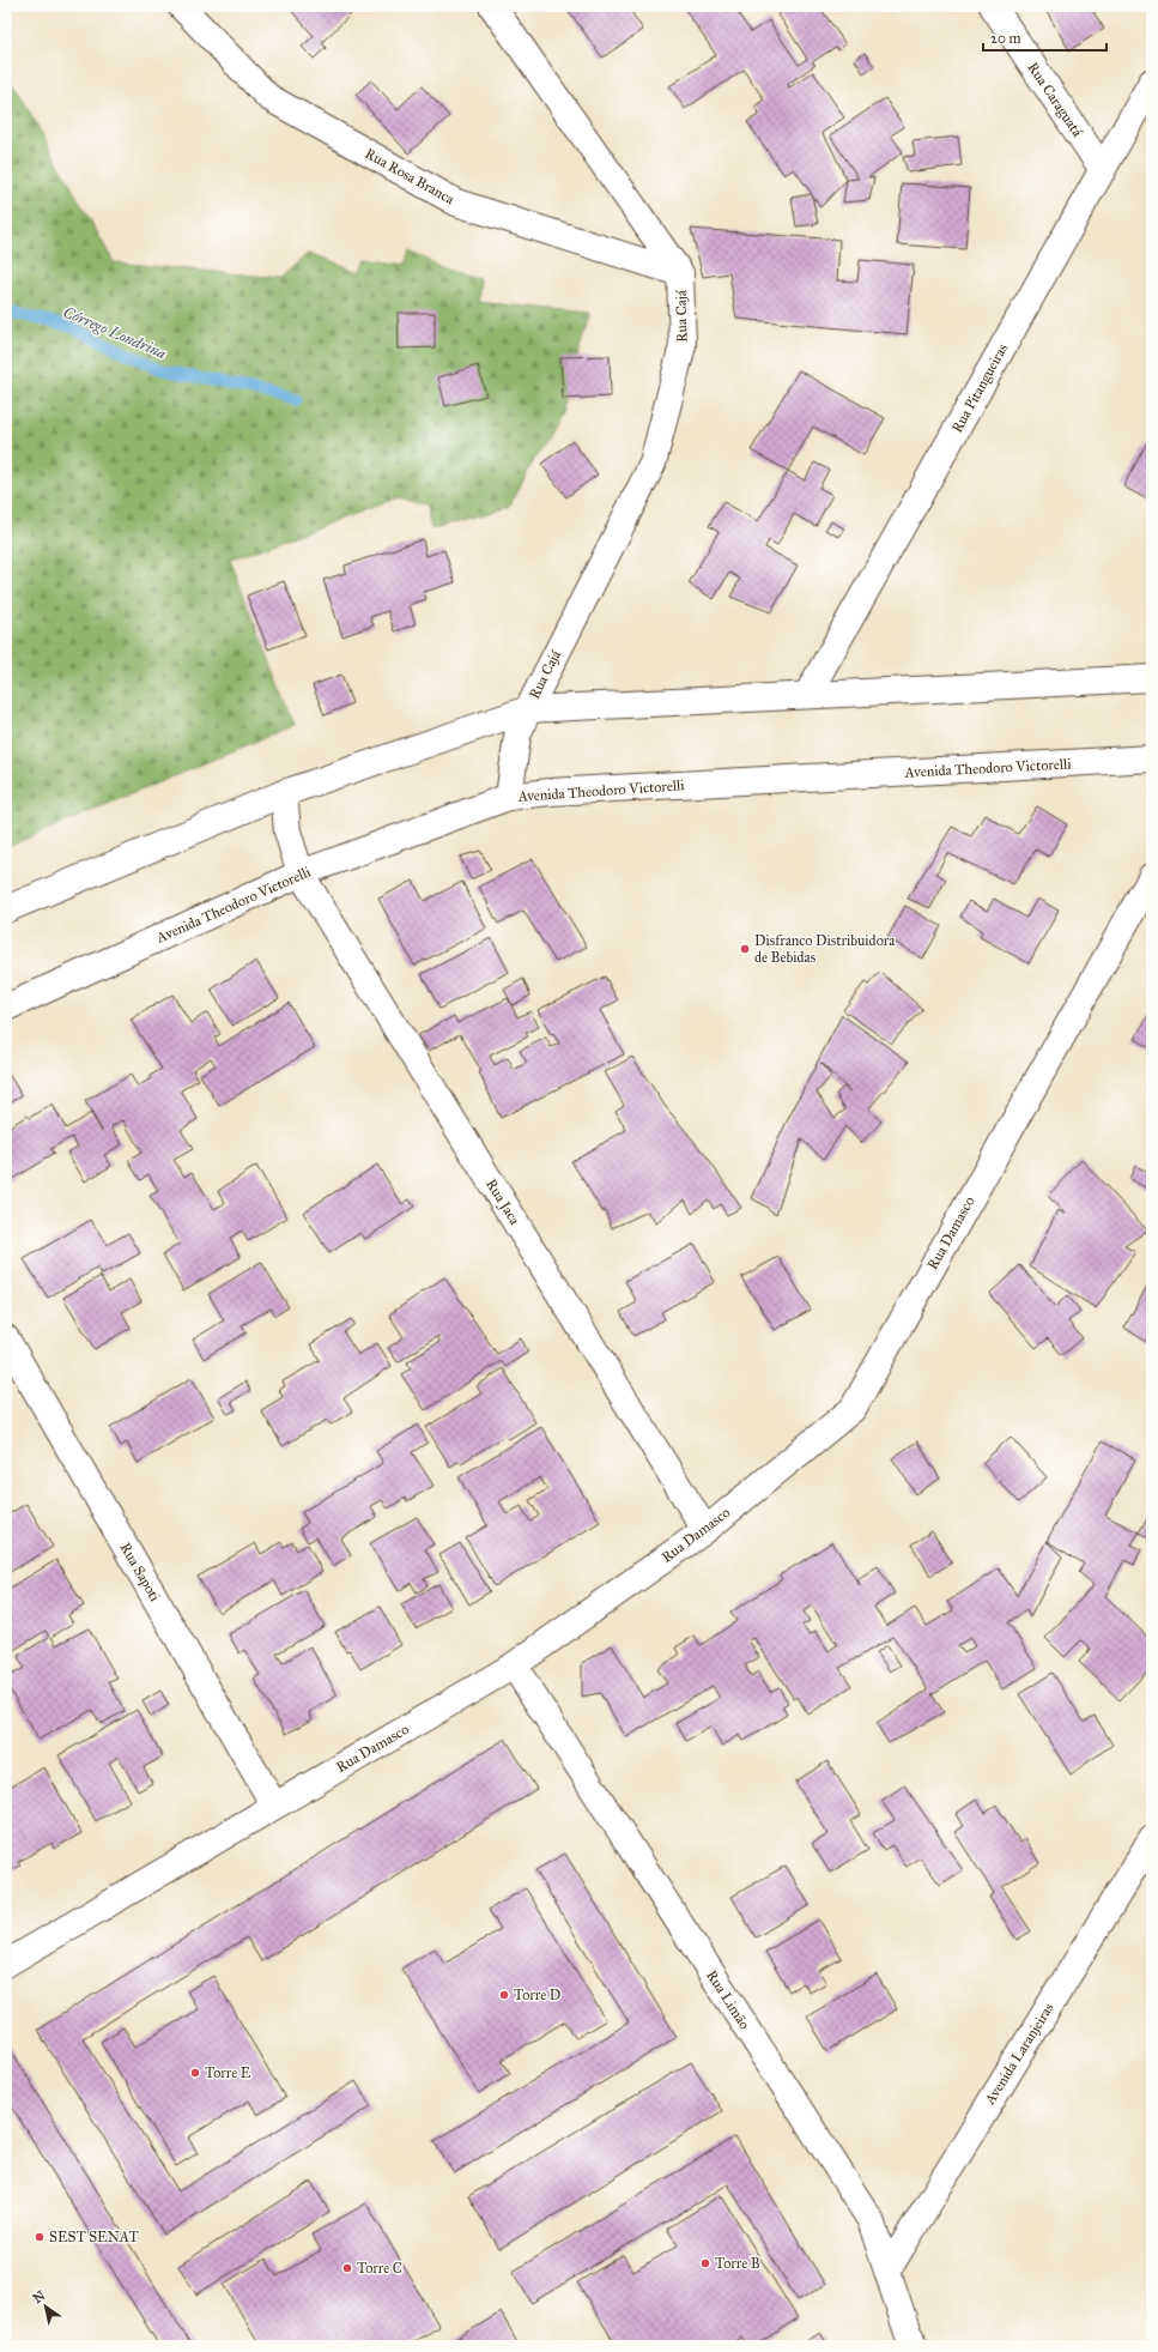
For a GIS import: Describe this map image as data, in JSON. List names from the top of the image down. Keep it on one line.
{"streets":{"street":["Rua Caraguatá","Rua Rosa Branca","Rua Cajá","Rua Pitangueiras","Avenida Theodoro Victorelli","Rua Jaca","Rua Damasco","Rua Sapoti","Rua Limão","Avenida Laranjeiras"]},"crossings":[["Rua Caraguatá","Rua Pitangueiras"],["Rua Rosa Branca","Rua Cajá"],["Rua Cajá","Avenida Theodoro Victorelli"],["Avenida Theodoro Victorelli","Rua Jaca"],["Rua Jaca","Rua Damasco"],["Rua Damasco","Rua Sapoti"],["Rua Damasco","Rua Limão"],["Rua Limão","Avenida Laranjeiras"]],"water":["Córrego Londrina"],"places":["Disfranco Distribuidora de Bebidas","Torre D","Torre E","SEST SENAT","Torre B","Torre C"],"scale_bar":"20 m","north":"top left"}
